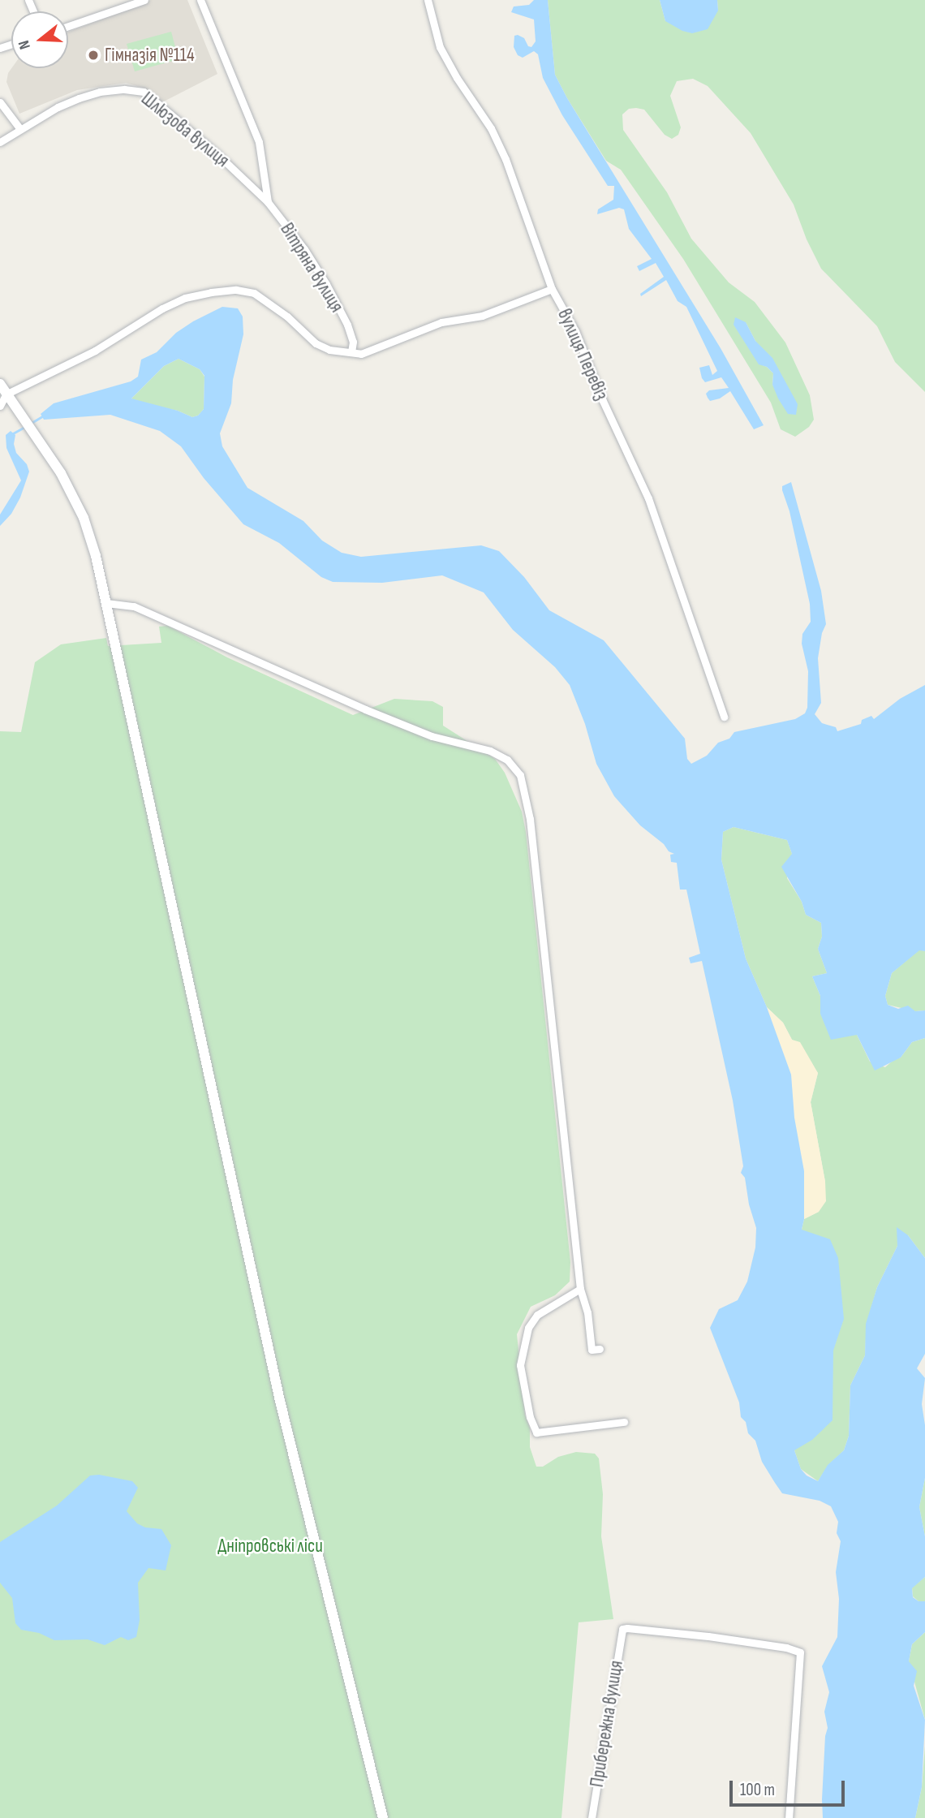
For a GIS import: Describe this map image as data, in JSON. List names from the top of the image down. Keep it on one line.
{"streets":{"street":["Шлюзова вулиця","Вітряна вулиця","вулиця Перевіз","Прибережна вулиця"]},"crossings":[["Шлюзова вулиця","Вітряна вулиця"]],"parks":["Дніпровські ліси"],"places":["Гімназія №114"],"scale_bar":"100 m","north":"left"}
